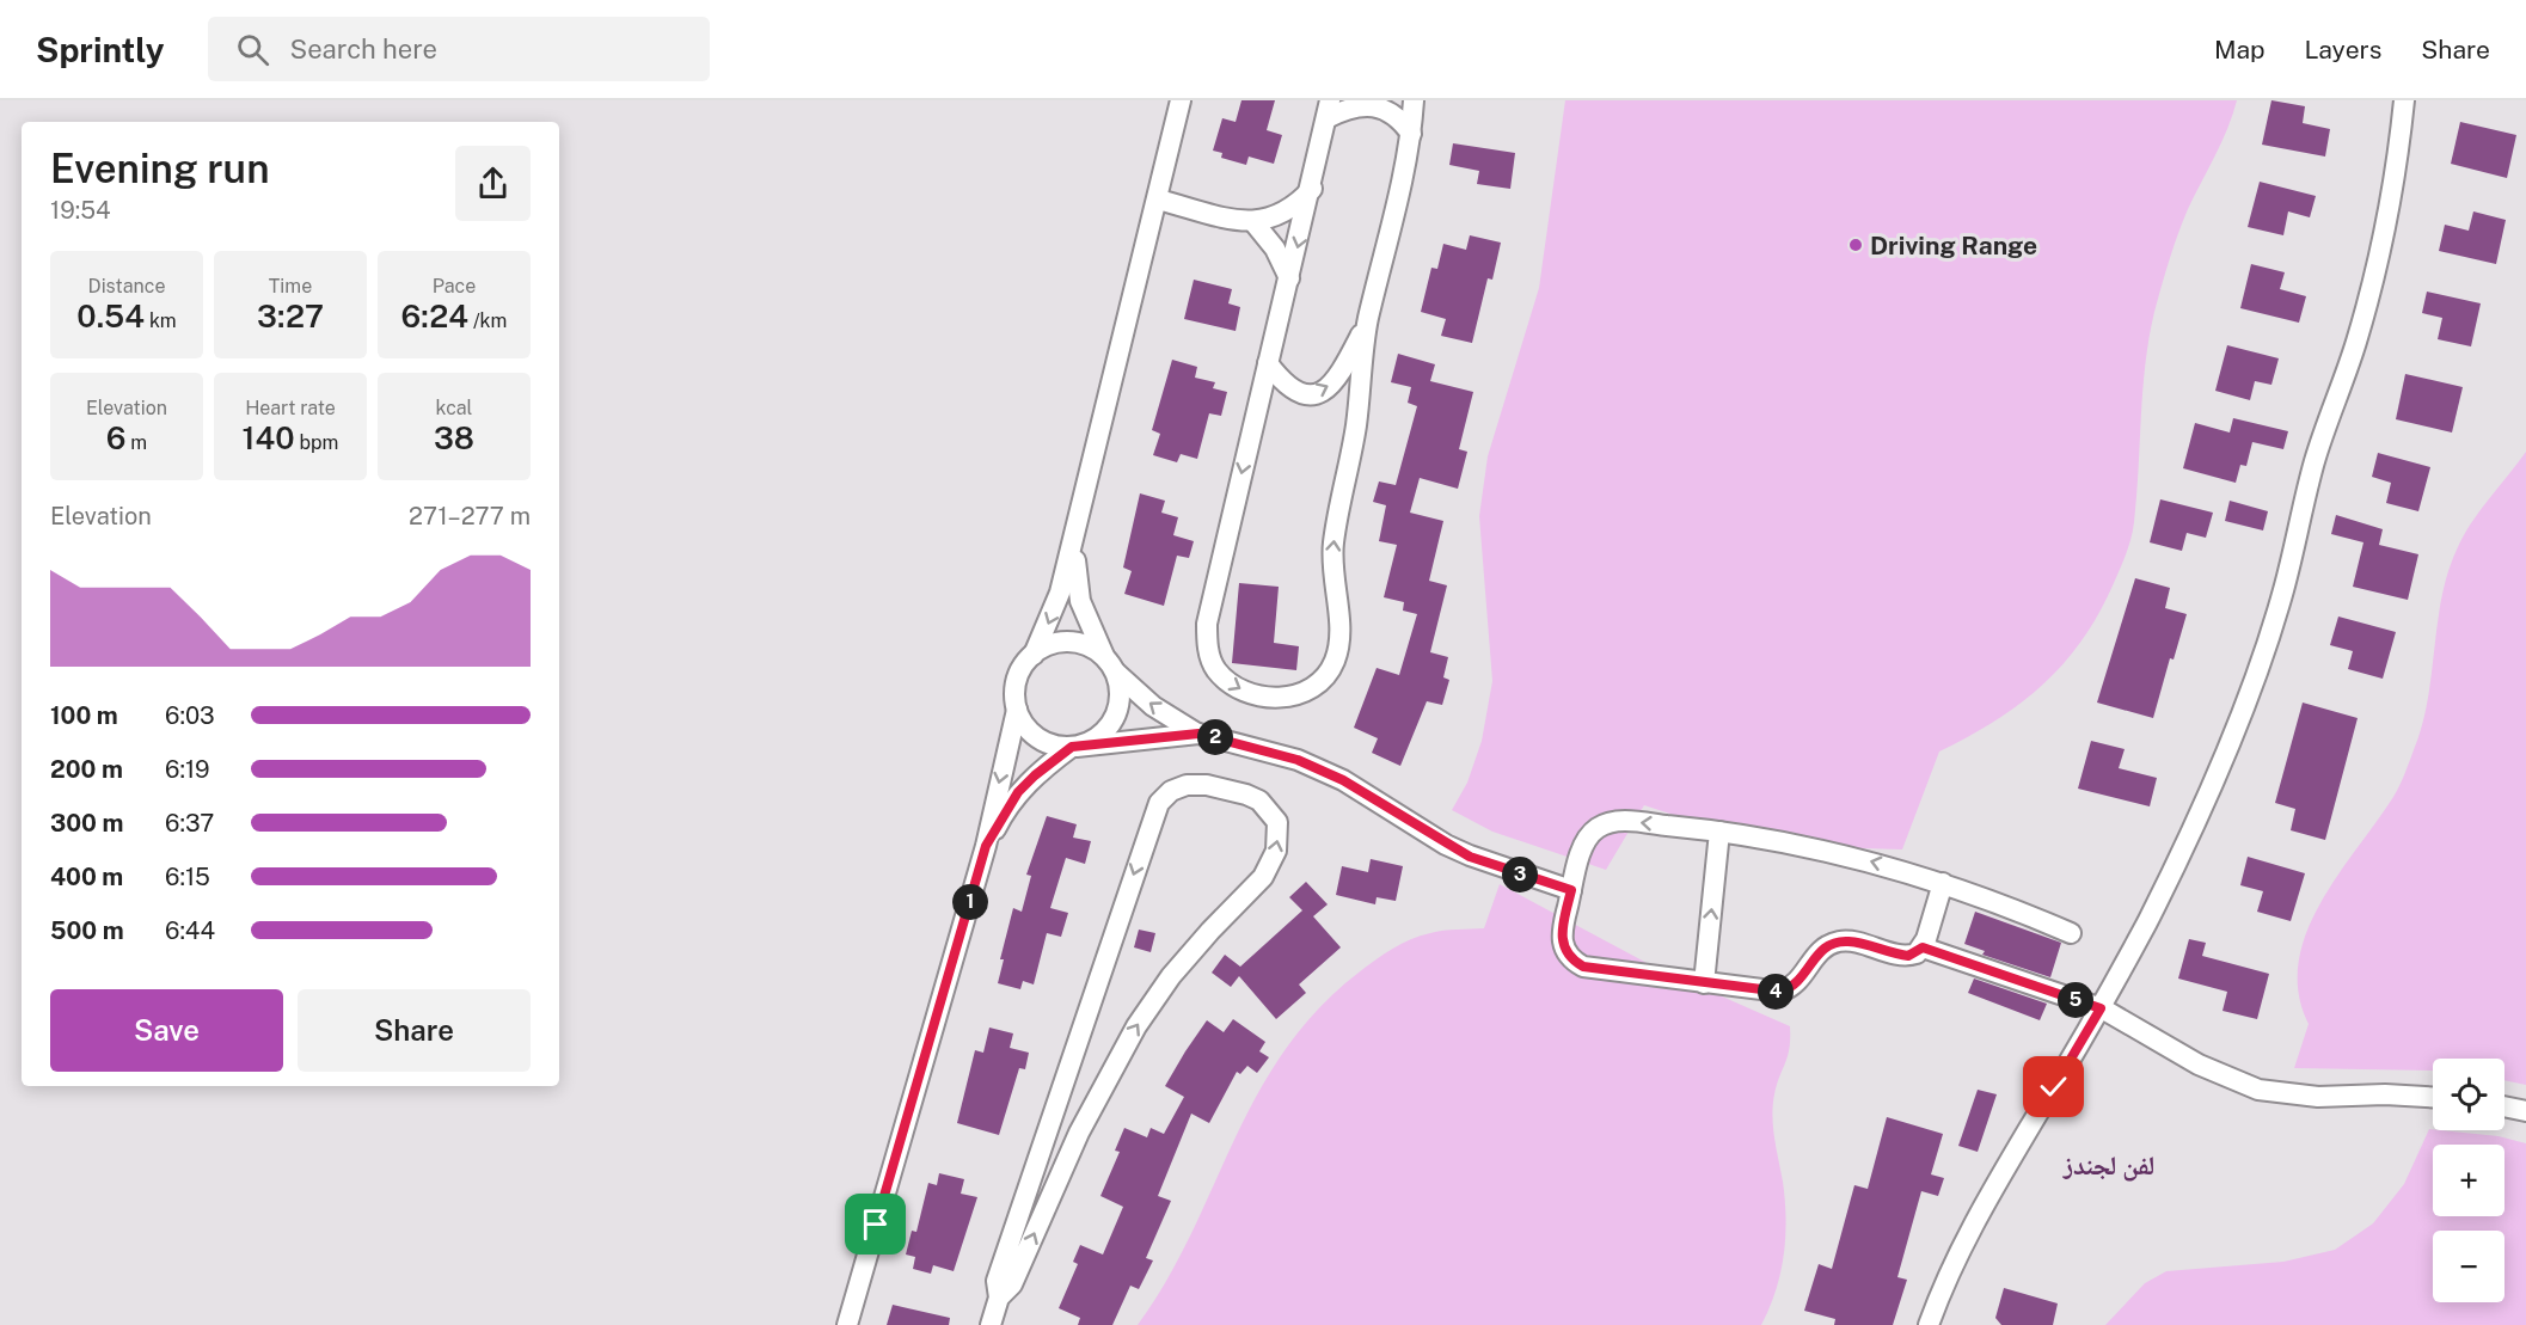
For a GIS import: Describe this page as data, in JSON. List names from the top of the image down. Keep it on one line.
{"districts":["لفن لجندز"],"places":["Driving Range"],"page":{"header":"Sprintly","search":"Search here","nav":["Map","Layers","Share"],"heading":["Evening run","19:54"],"stats":[["Distance","0.54 km"],["Time","3:27"],["Pace","6:24 /km"],["Elevation","6 m"],["Heart rate","140 bpm"],["kcal","38"]],"chart":["Elevation","271–277 m"],"list":[{"name":"100 m","note":"6:03"},{"name":"200 m","note":"6:19"},{"name":"300 m","note":"6:37"},{"name":"400 m","note":"6:15"},{"name":"500 m","note":"6:44"}],"pins":["2","3","1","4","5"],"buttons":["Save","Share"],"map_buttons":["+","−"]}}
